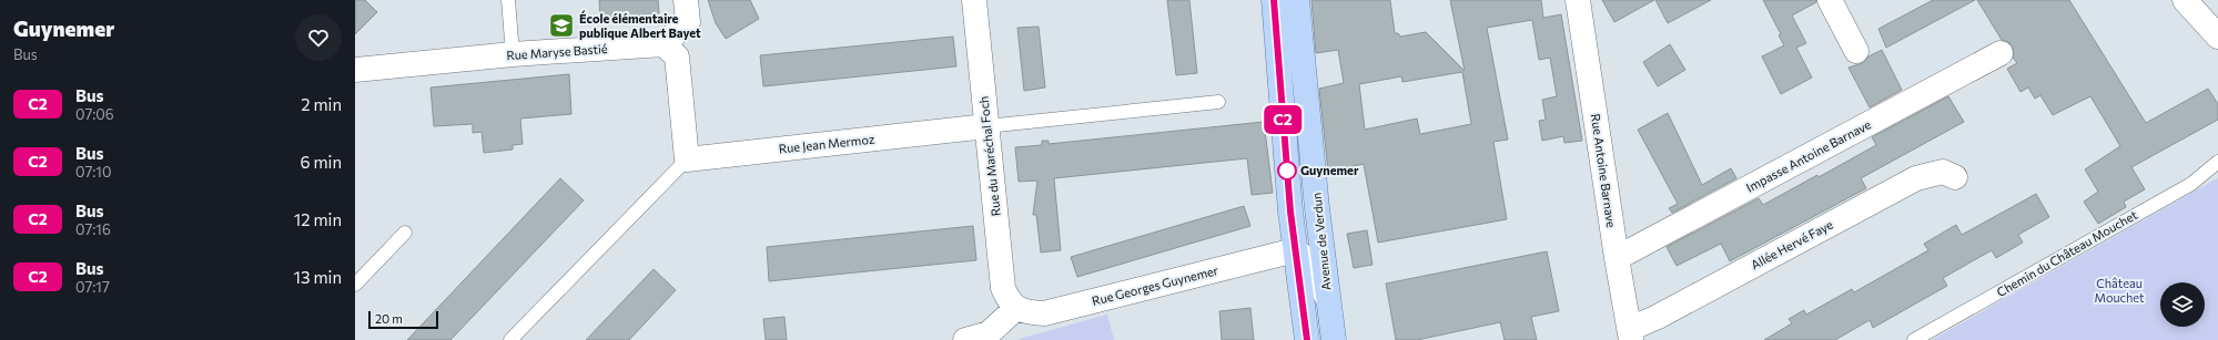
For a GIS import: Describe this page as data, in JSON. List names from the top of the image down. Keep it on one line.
{"streets":{"main road":["Avenue de Verdun"],"street":["Rue Maryse Bastié","Rue Jean Mermoz","Rue du Maréchal Foch","Impasse Antoine Barnave","Rue Antoine Barnave","Allée Hervé Faye","Rue Georges Guynemer"],"lane":["Chemin du Château Mouchet"]},"crossings":[["Rue Jean Mermoz","Rue du Maréchal Foch"],["Rue du Maréchal Foch","Rue Georges Guynemer"],["Impasse Antoine Barnave","Rue Antoine Barnave"],["Rue Antoine Barnave","Allée Hervé Faye"]],"parks":["Château Mouchet"],"places":{"school or university":["École élémentaire publique Albert Bayet"],"other":["Guynemer"]},"lines":["bus line C2"],"scale_bar":"20 m","page":{"heading":["Guynemer","Bus"],"on_map":"C2","list":[{"mark":"C2","name":"Bus","note":"07:06","value":"2 min"},{"mark":"C2","name":"Bus","note":"07:10","value":"6 min"},{"mark":"C2","name":"Bus","note":"07:16","value":"12 min"},{"mark":"C2","name":"Bus","note":"07:17","value":"13 min"}],"scale":"20 m"}}
